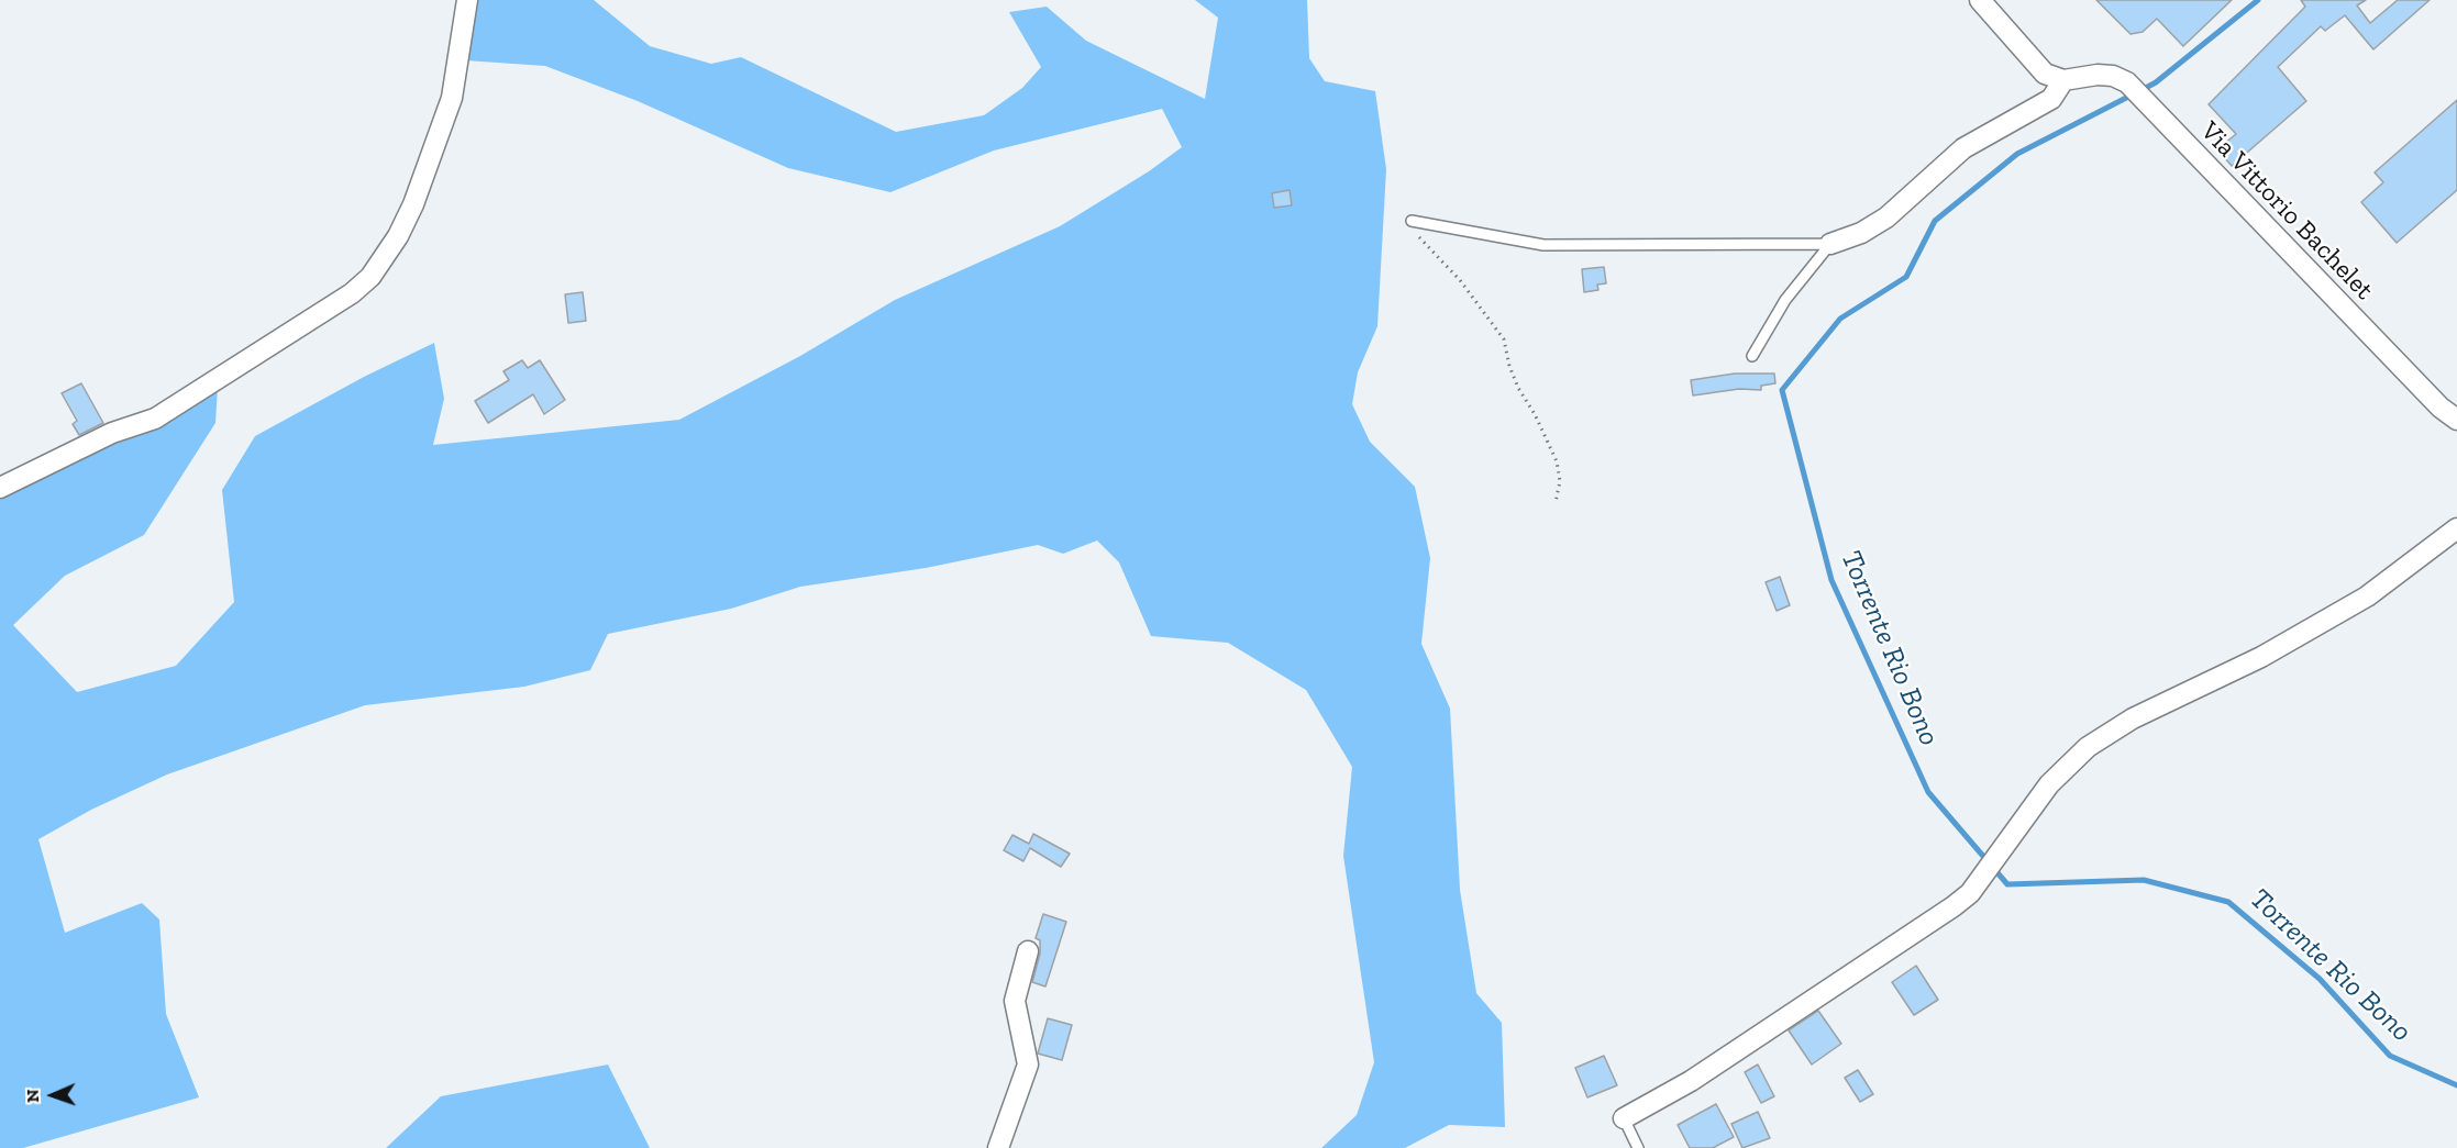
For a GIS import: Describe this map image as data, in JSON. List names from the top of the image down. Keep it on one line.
{"streets":{"street":["Via Vittorio Bachelet"]},"water":["Torrente Rio Bono"],"north":"left"}
